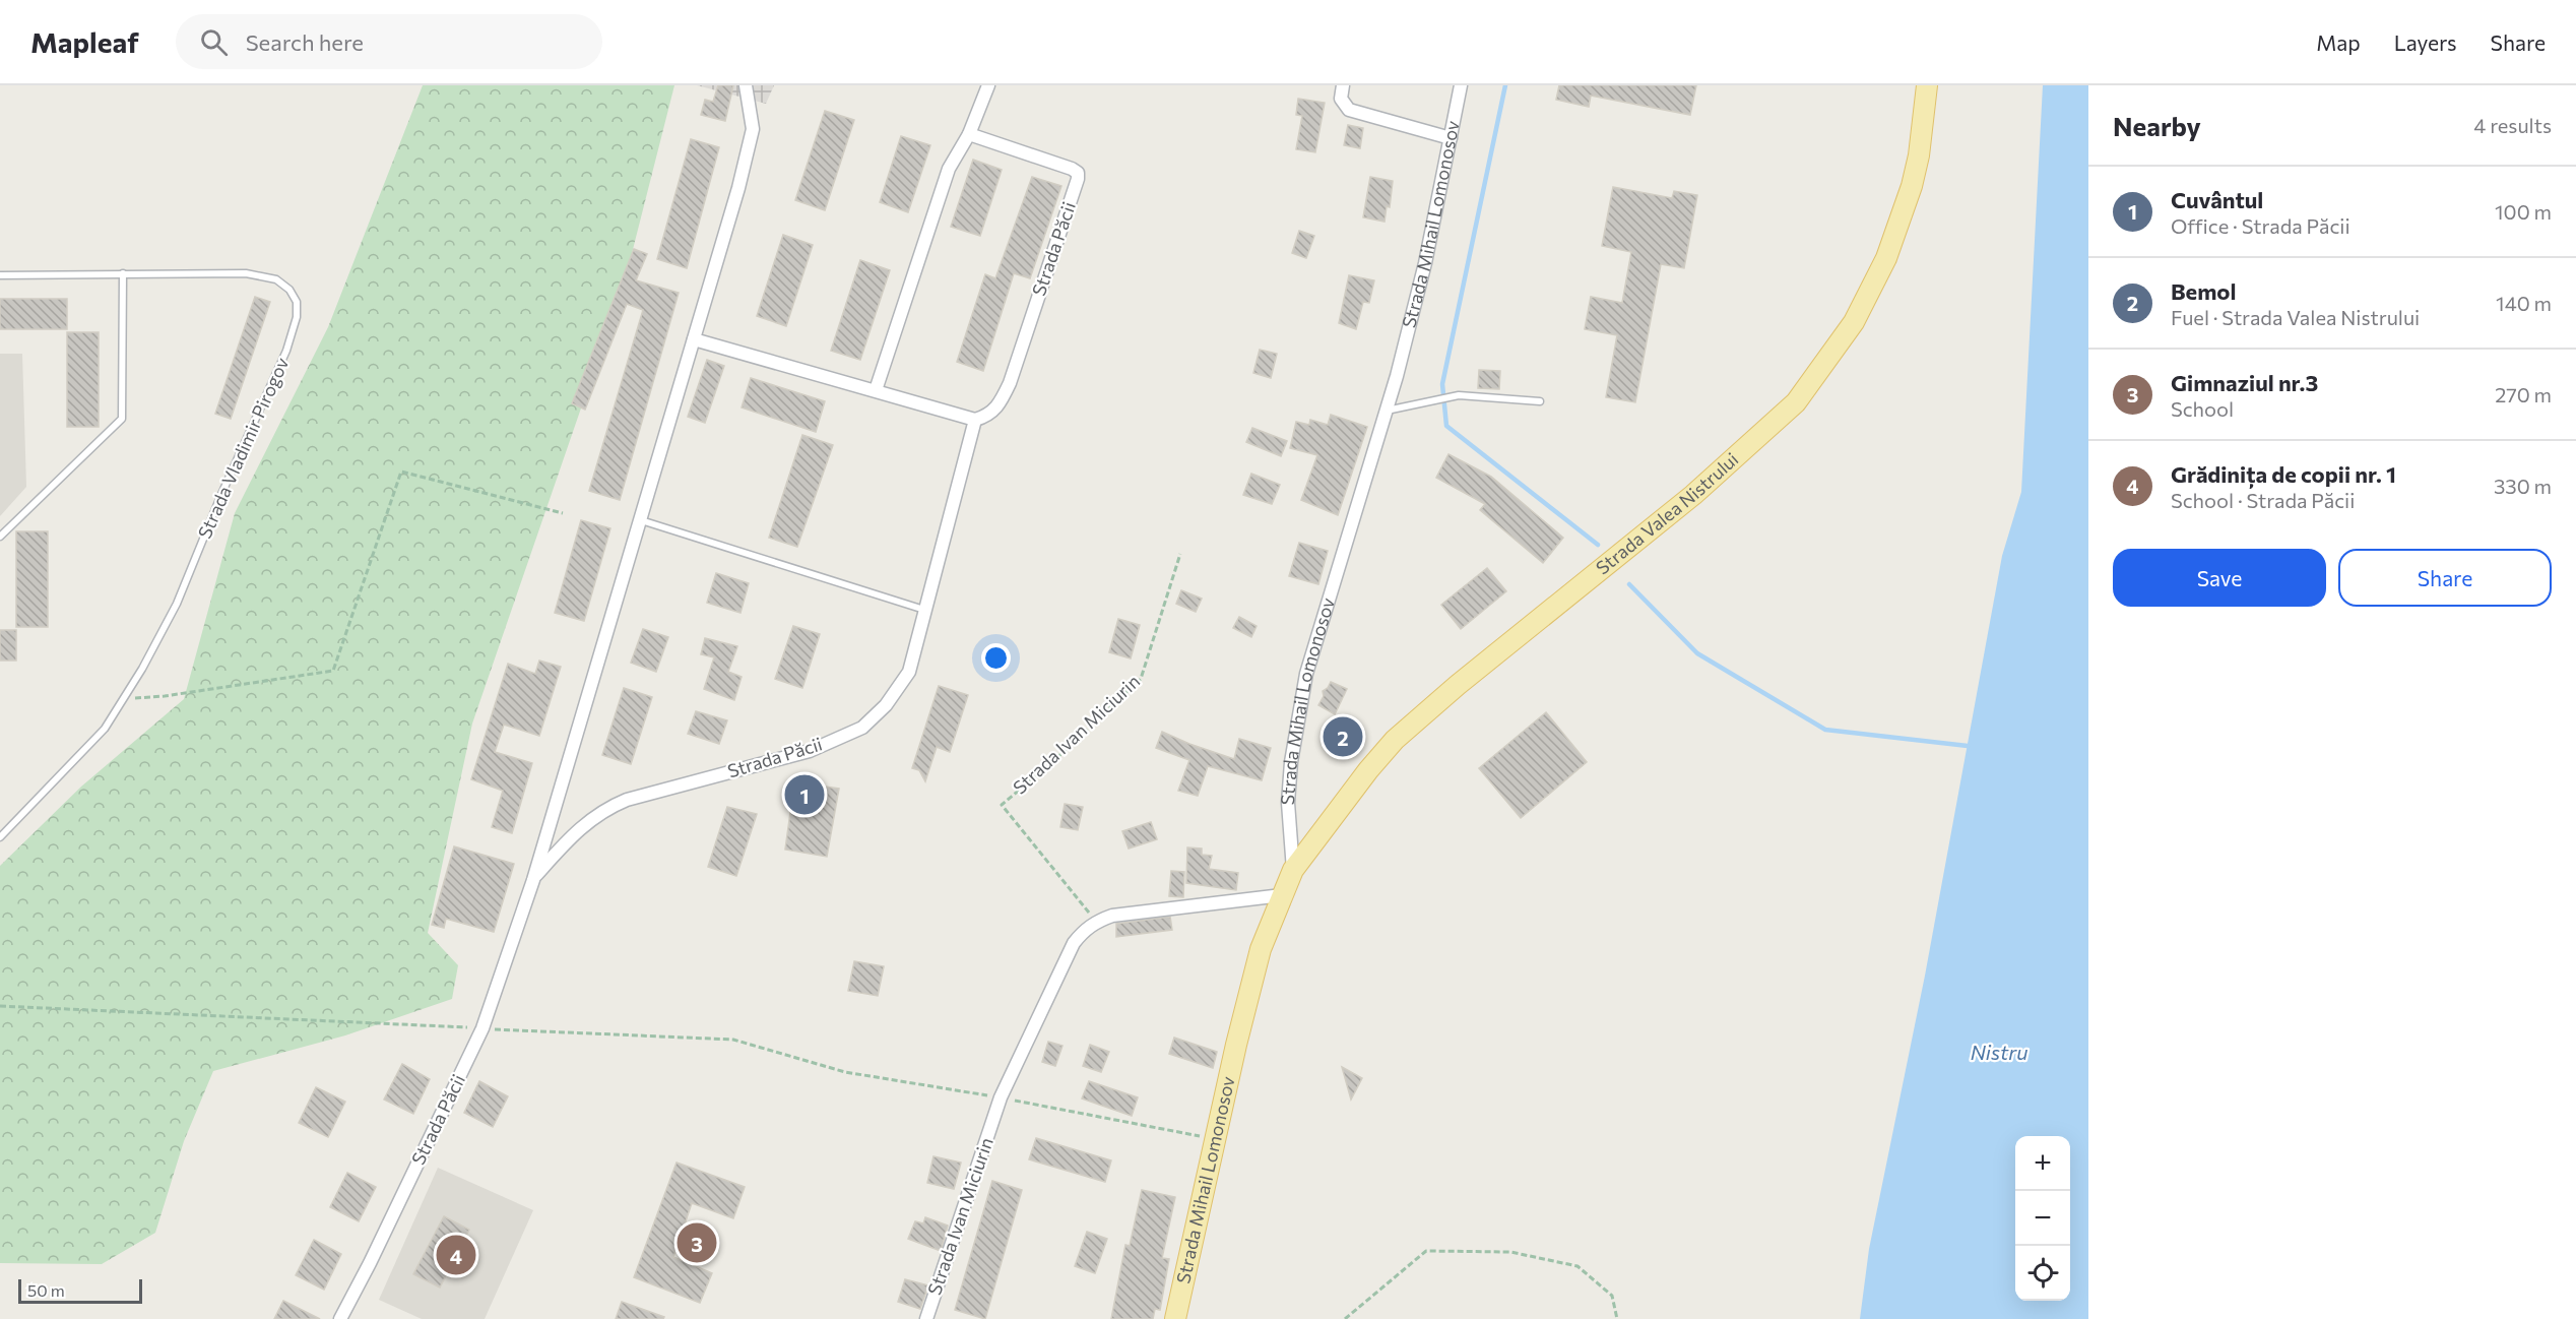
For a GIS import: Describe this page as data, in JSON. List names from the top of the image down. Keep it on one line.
{"streets":{"main road":["Strada Mihail Lomonosov","Strada Valea Nistrului"],"street":["Strada Păcii","Strada Ivan Miciurin"],"lane":["Strada Vladimir Pirogov"]},"crossings":[["Strada Mihail Lomonosov","Strada Valea Nistrului"]],"water":["Nistru"],"scale_bar":"50 m","page":{"header":"Mapleaf","search":"Search here","nav":["Map","Layers","Share"],"heading":["Nearby","4 results"],"list":[{"mark":"1","name":"Cuvântul","note":"Office · Strada Păcii","value":"100 m"},{"mark":"2","name":"Bemol","note":"Fuel · Strada Valea Nistrului","value":"140 m"},{"mark":"3","name":"Gimnaziul nr.3","note":"School","value":"270 m"},{"mark":"4","name":"Grădinița de copii nr. 1","note":"School · Strada Păcii","value":"330 m"}],"buttons":["Save","Share"],"pins":["2","1","3","4"],"map_buttons":["+","−"],"scale":"50 m"}}
